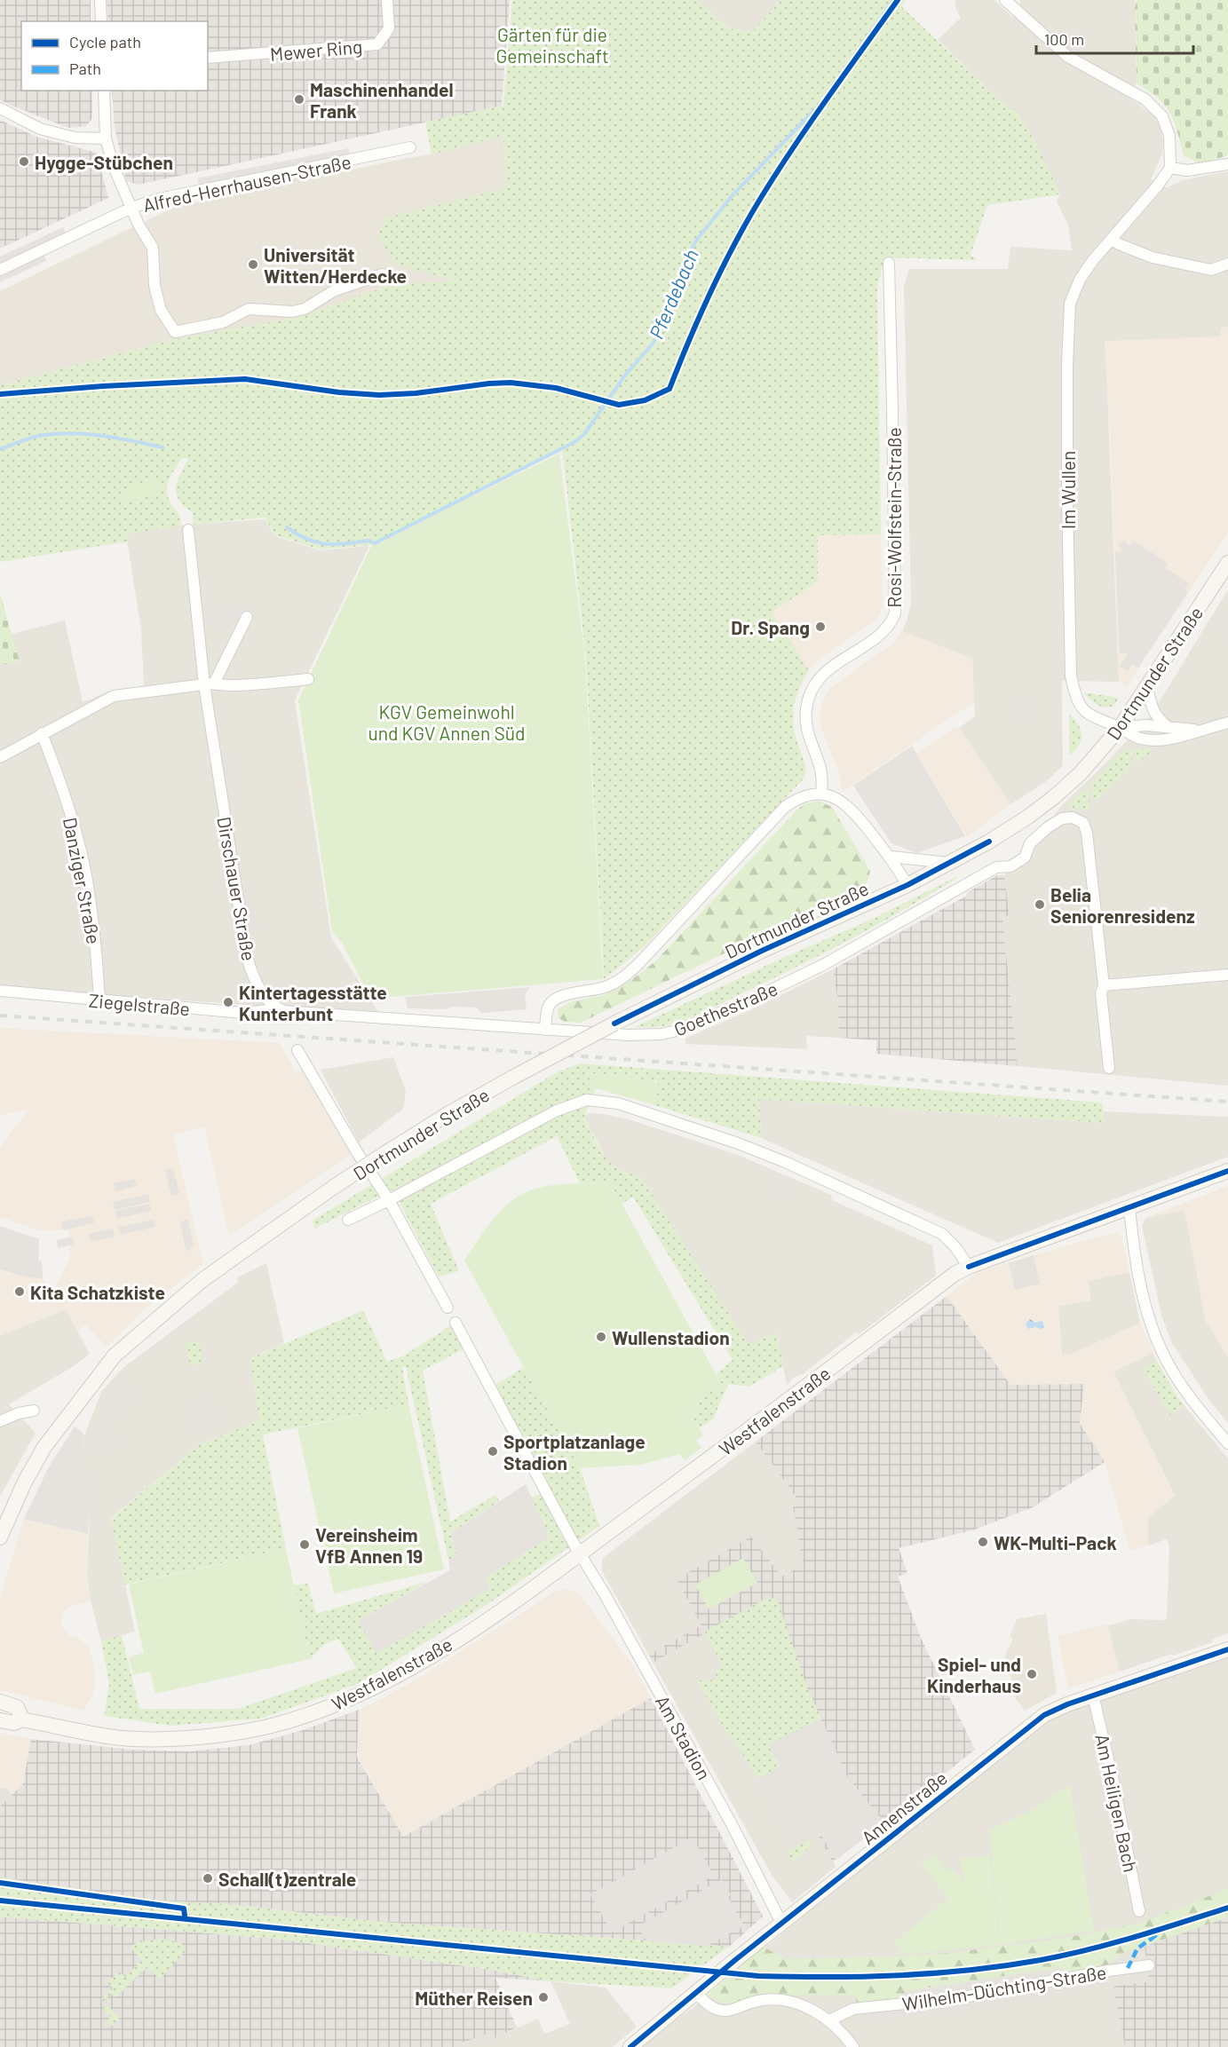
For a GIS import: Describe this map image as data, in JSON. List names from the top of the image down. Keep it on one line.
{"streets":{"street":["Mewer Ring","Alfred-Herrhausen-Straße","Im Wullen","Rosi-Wolfstein-Straße","Dortmunder Straße","Danziger Straße","Dirschauer Straße","Ziegelstraße","Goethestraße","Westfalenstraße","Am Stadion","Am Heiligen Bach","Annenstraße","Wilhelm-Düchting-Straße"]},"crossings":[["Im Wullen","Dortmunder Straße"],["Danziger Straße","Ziegelstraße"],["Dirschauer Straße","Ziegelstraße"],["Westfalenstraße","Am Stadion"],["Am Stadion","Annenstraße"],["Am Heiligen Bach","Annenstraße"]],"water":["Pferdebach"],"parks":["Gärten für die Gemeinschaft","KGV Gemeinwohl und KGV Annen Süd"],"places":["Maschinenhandel Frank","Hygge-Stübchen","Universität Witten/Herdecke","Dr. Spang","Belia Seniorenresidenz","Kintertagesstätte Kunterbunt","Kita Schatzkiste","Wullenstadion","Sportplatzanlage Stadion","WK-Multi-Pack","Vereinsheim VfB Annen 19","Spiel- und Kinderhaus","Schall(t)zentrale","Müther Reisen"],"legend":["Cycle path","Path"],"scale_bar":"100 m"}
